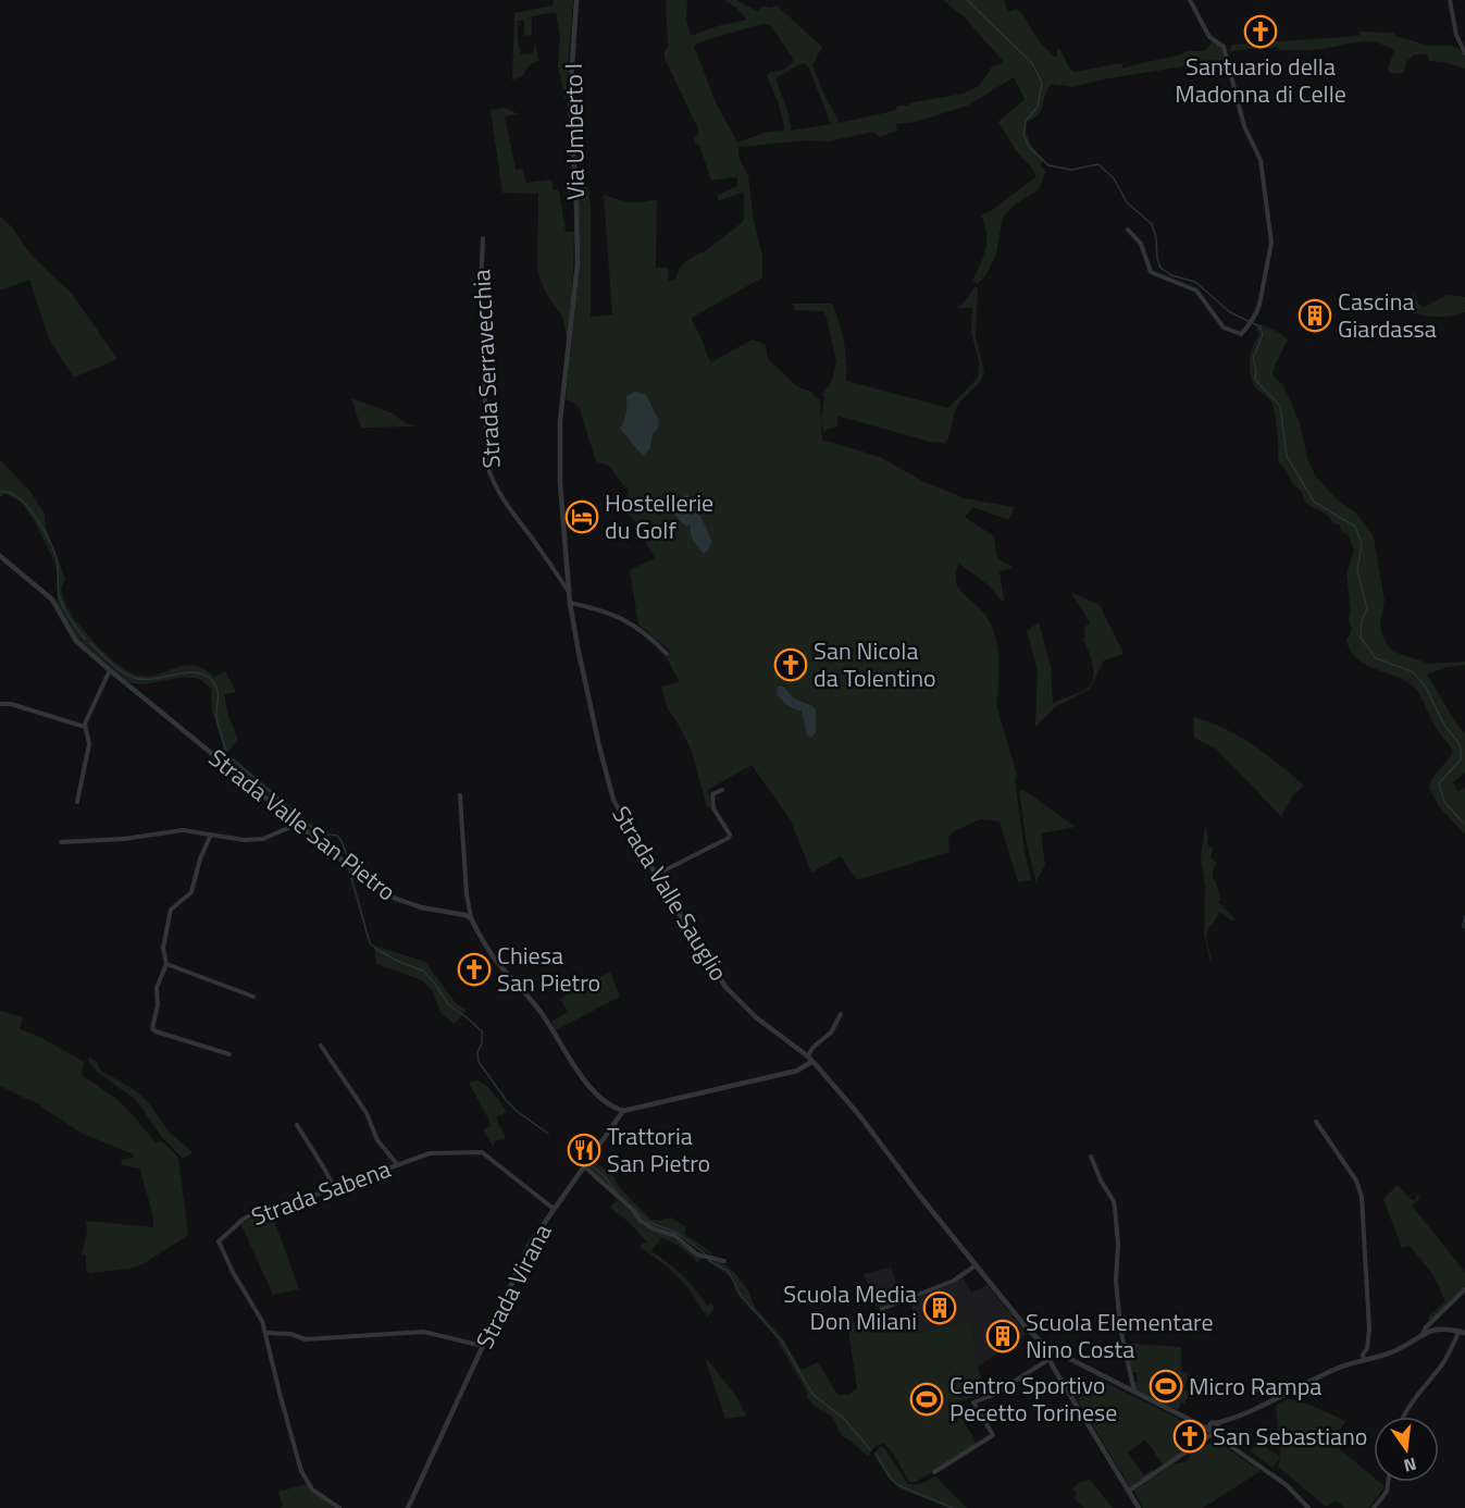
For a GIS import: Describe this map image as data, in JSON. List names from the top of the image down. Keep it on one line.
{"streets":{"street":["Via Umberto I","Strada Serravecchia","Strada Valle San Pietro","Strada Valle Sauglio","Strada Sabena","Strada Virana"]},"crossings":[["Via Umberto I","Strada Valle Sauglio"],["Strada Serravecchia","Strada Valle Sauglio"],["Strada Sabena","Strada Virana"]],"places":{"church":["Santuario della Madonna di Celle","San Nicola da Tolentino","Chiesa San Pietro","San Sebastiano"],"building":["Cascina Giardassa","Scuola Media Don Milani","Scuola Elementare Nino Costa"],"hotel":["Hostellerie du Golf"],"restaurant":["Trattoria San Pietro"],"sports":["Micro Rampa","Centro Sportivo Pecetto Torinese"]},"north":"bottom"}
